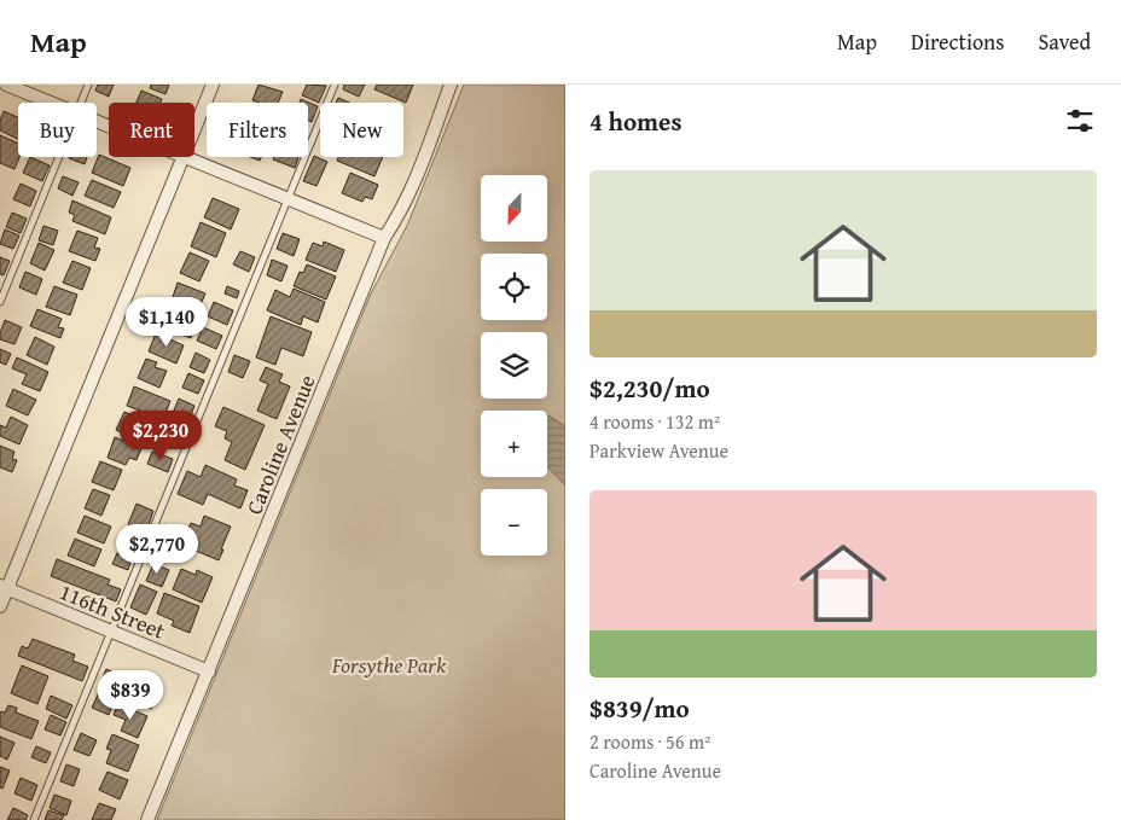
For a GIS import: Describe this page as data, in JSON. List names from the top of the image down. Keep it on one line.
{"streets":{"street":["Caroline Avenue","116th Street"]},"crossings":[["Caroline Avenue","116th Street"]],"parks":["Forsythe Park"],"north":"bottom","page":{"header":"Map","nav":["Map","Directions","Saved"],"heading":"4 homes","chip":["Buy","Rent","Filters","New"],"list":[{"name":"$2,230/mo","note":"4 rooms · 132 m² · Parkview Avenue"},{"name":"$839/mo","note":"2 rooms · 56 m² · Caroline Avenue"}],"map_buttons":["+","−"],"price":["$1,140","$2,230","$2,770","$839"]}}
